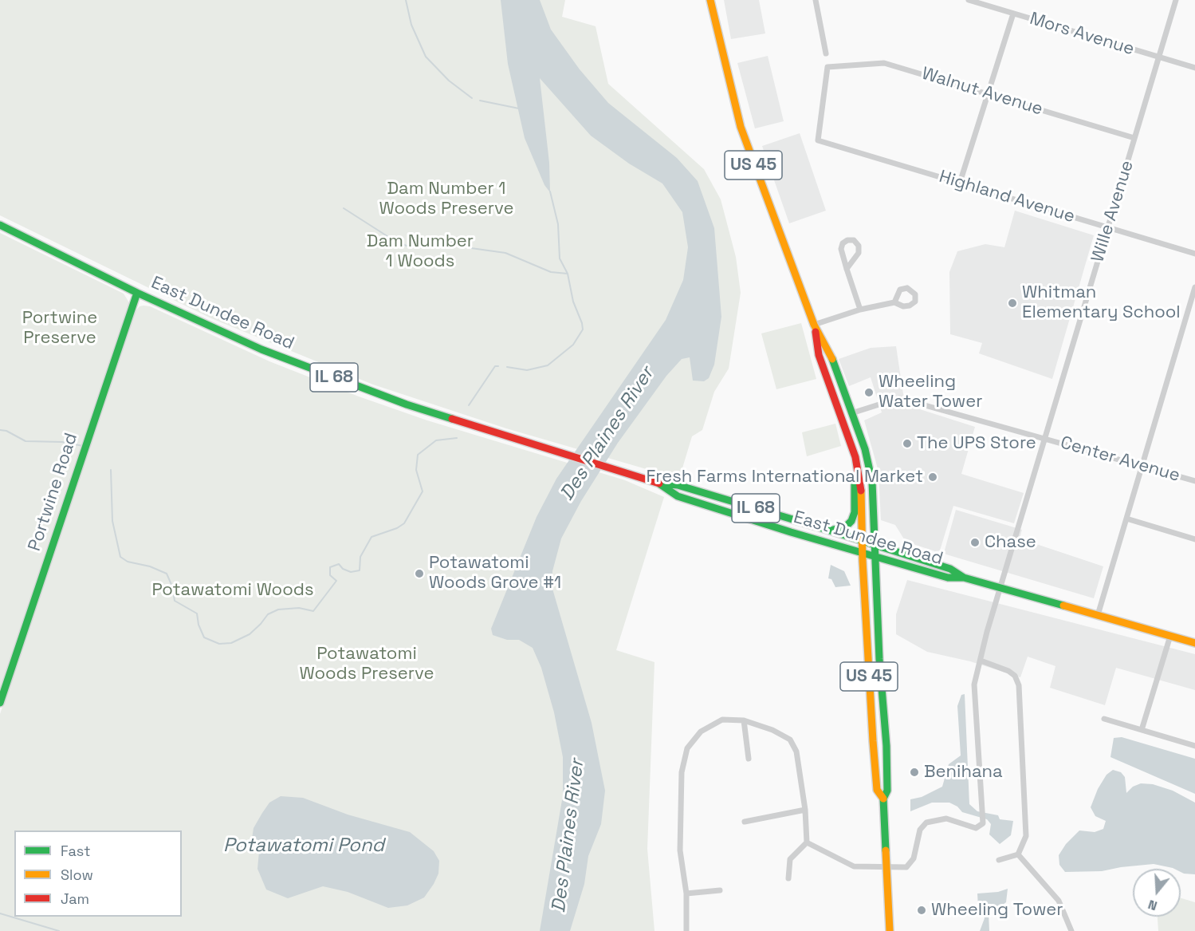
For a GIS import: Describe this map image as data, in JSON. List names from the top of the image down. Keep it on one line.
{"streets":{"main road":["US 45","East Dundee Road","IL 68","Portwine Road"],"street":["Mors Avenue","Walnut Avenue","Highland Avenue","Wille Avenue","Center Avenue"]},"crossings":[["Mors Avenue","Wille Avenue"],["Walnut Avenue","Highland Avenue"],["Walnut Avenue","Wille Avenue"],["US 45","Wille Avenue"],["US 45","East Dundee Road"],["US 45","Center Avenue"],["Highland Avenue","Wille Avenue"],["Wille Avenue","East Dundee Road"],["Wille Avenue","Center Avenue"],["East Dundee Road","Portwine Road"]],"water":["Des Plaines River","Potawatomi Pond"],"parks":["Dam Number 1 Woods Preserve","Dam Number 1 Woods","Portwine Preserve","Potawatomi Woods","Potawatomi Woods Preserve"],"places":["Whitman Elementary School","Wheeling Water Tower","The UPS Store","Fresh Farms International Market","Chase","Potawatomi Woods Grove #1","Benihana","Wheeling Tower"],"legend":["Fast","Slow","Jam"],"north":"bottom"}
